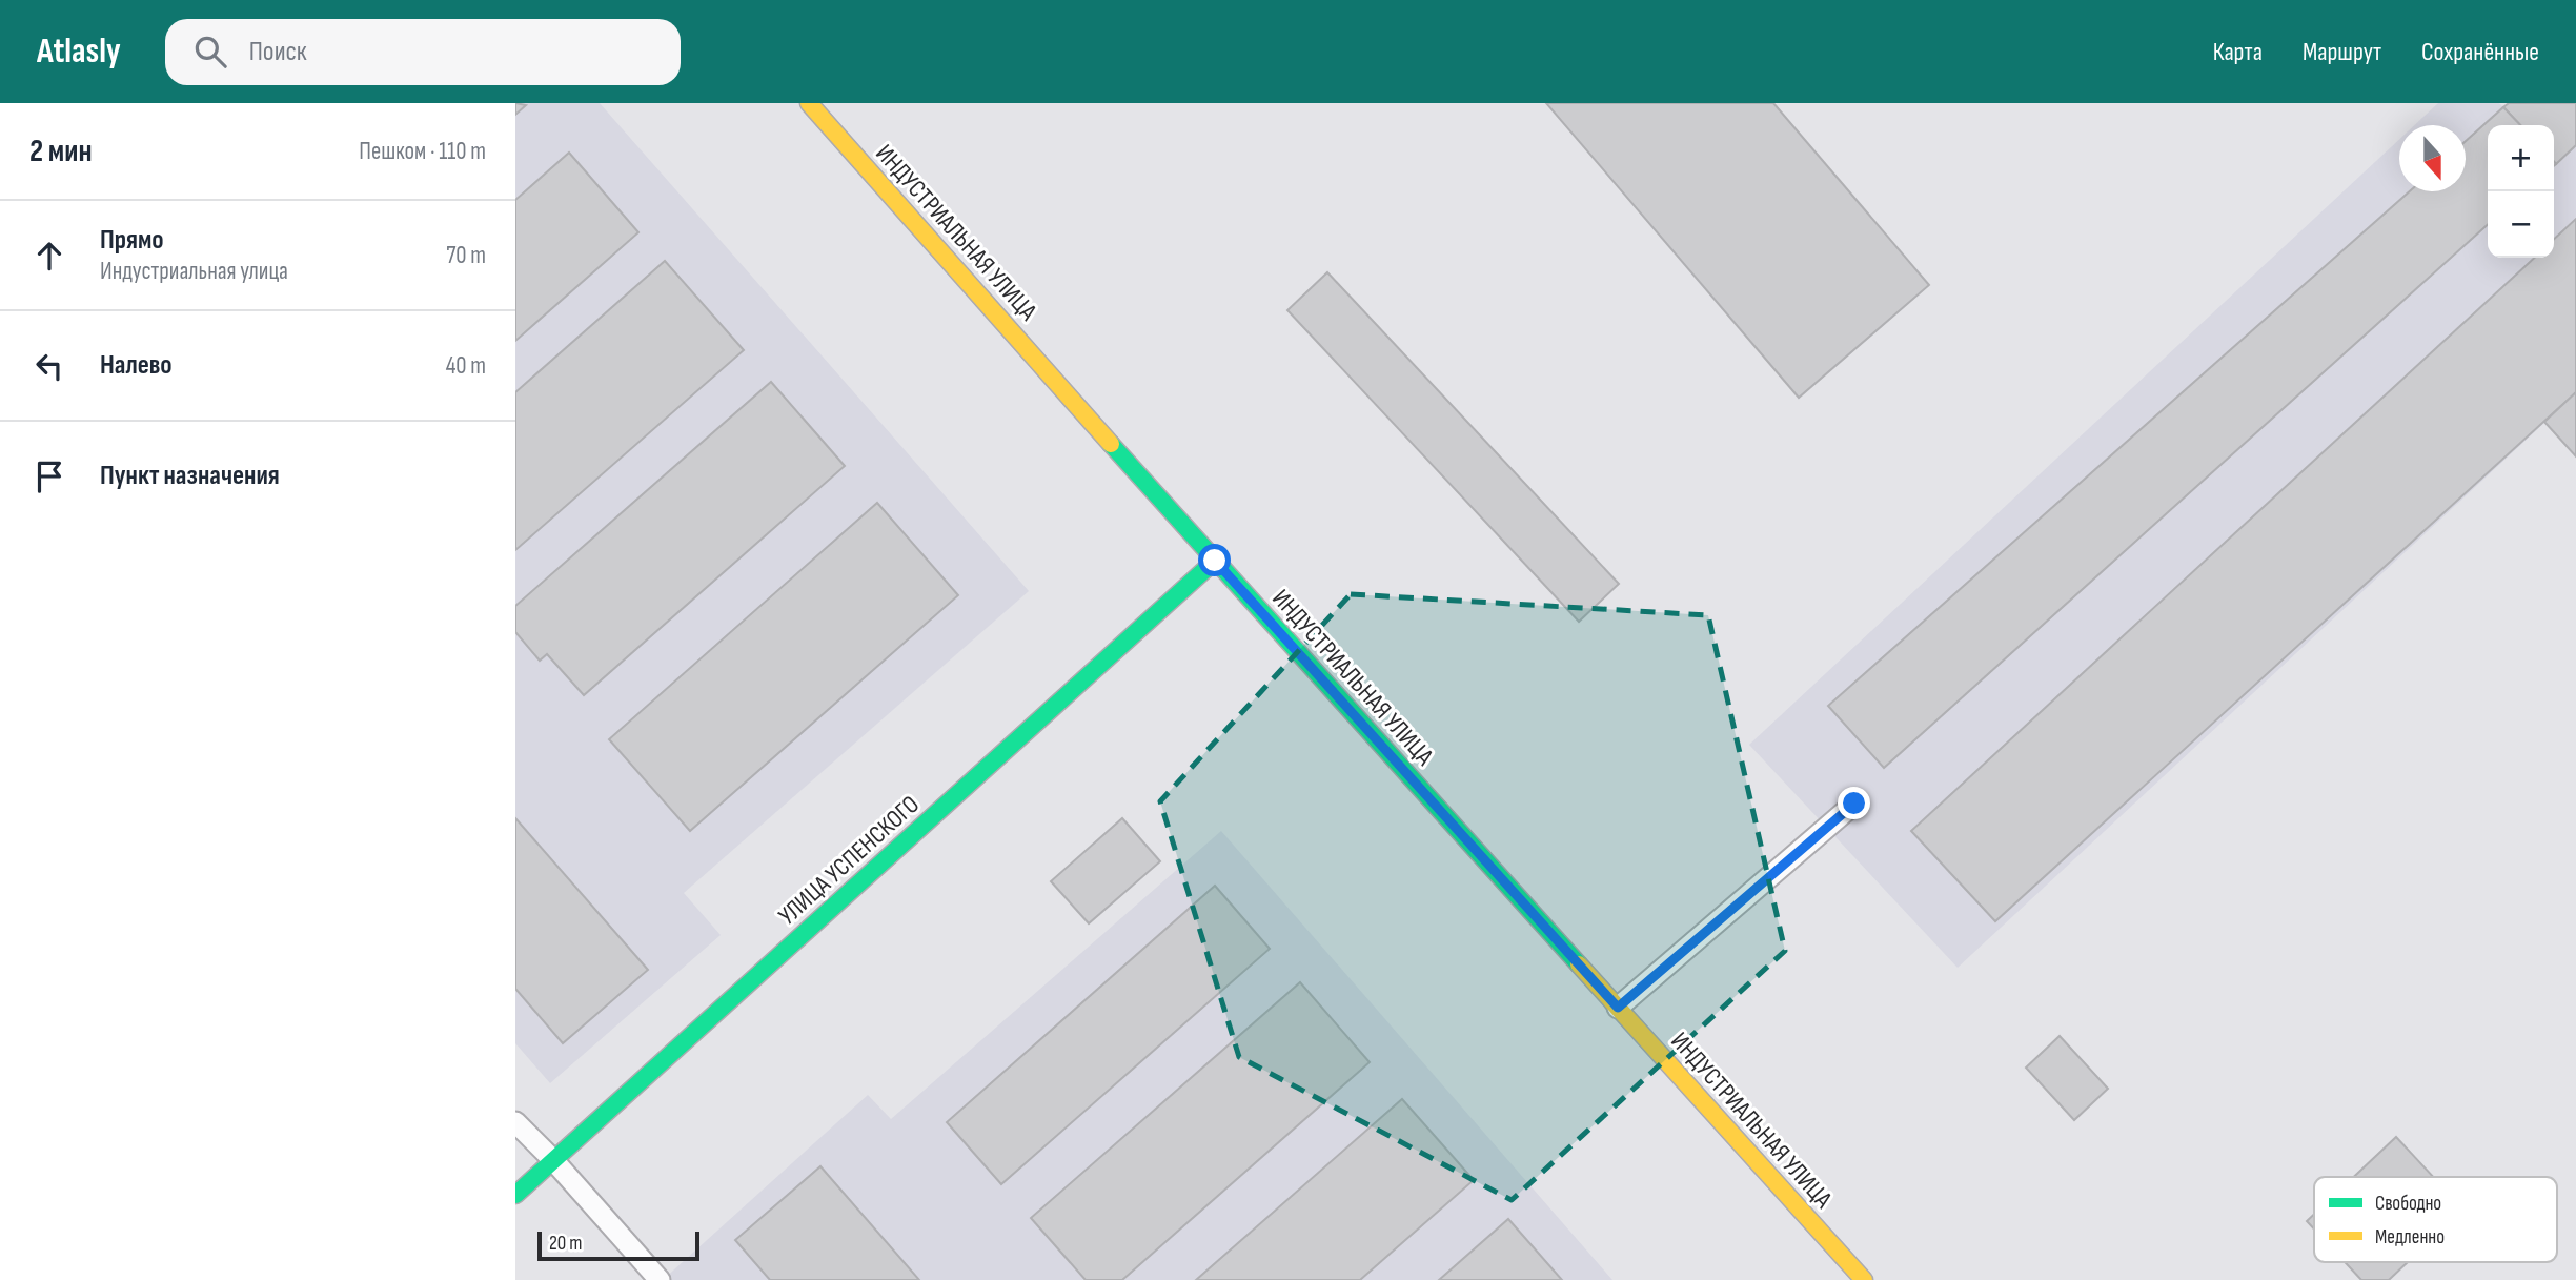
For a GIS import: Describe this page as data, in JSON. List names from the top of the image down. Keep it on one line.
{"streets":{"street":["ИНДУСТРИАЛЬНАЯ УЛИЦА","УЛИЦА УСПЕНСКОГО"]},"crossings":[["ИНДУСТРИАЛЬНАЯ УЛИЦА","УЛИЦА УСПЕНСКОГО"]],"legend":["Свободно","Медленно"],"scale_bar":"20 m","north":"bottom","page":{"header":"Atlasly","search":"Поиск","nav":["Карта","Маршрут","Сохранённые"],"heading":["2 мин","Пешком · 110 m"],"map_buttons":["+","−"],"list":[["Прямо","Индустриальная улица","70 m"],["Налево","40 m"],"Пункт назначения"],"scale":"20 m"}}
